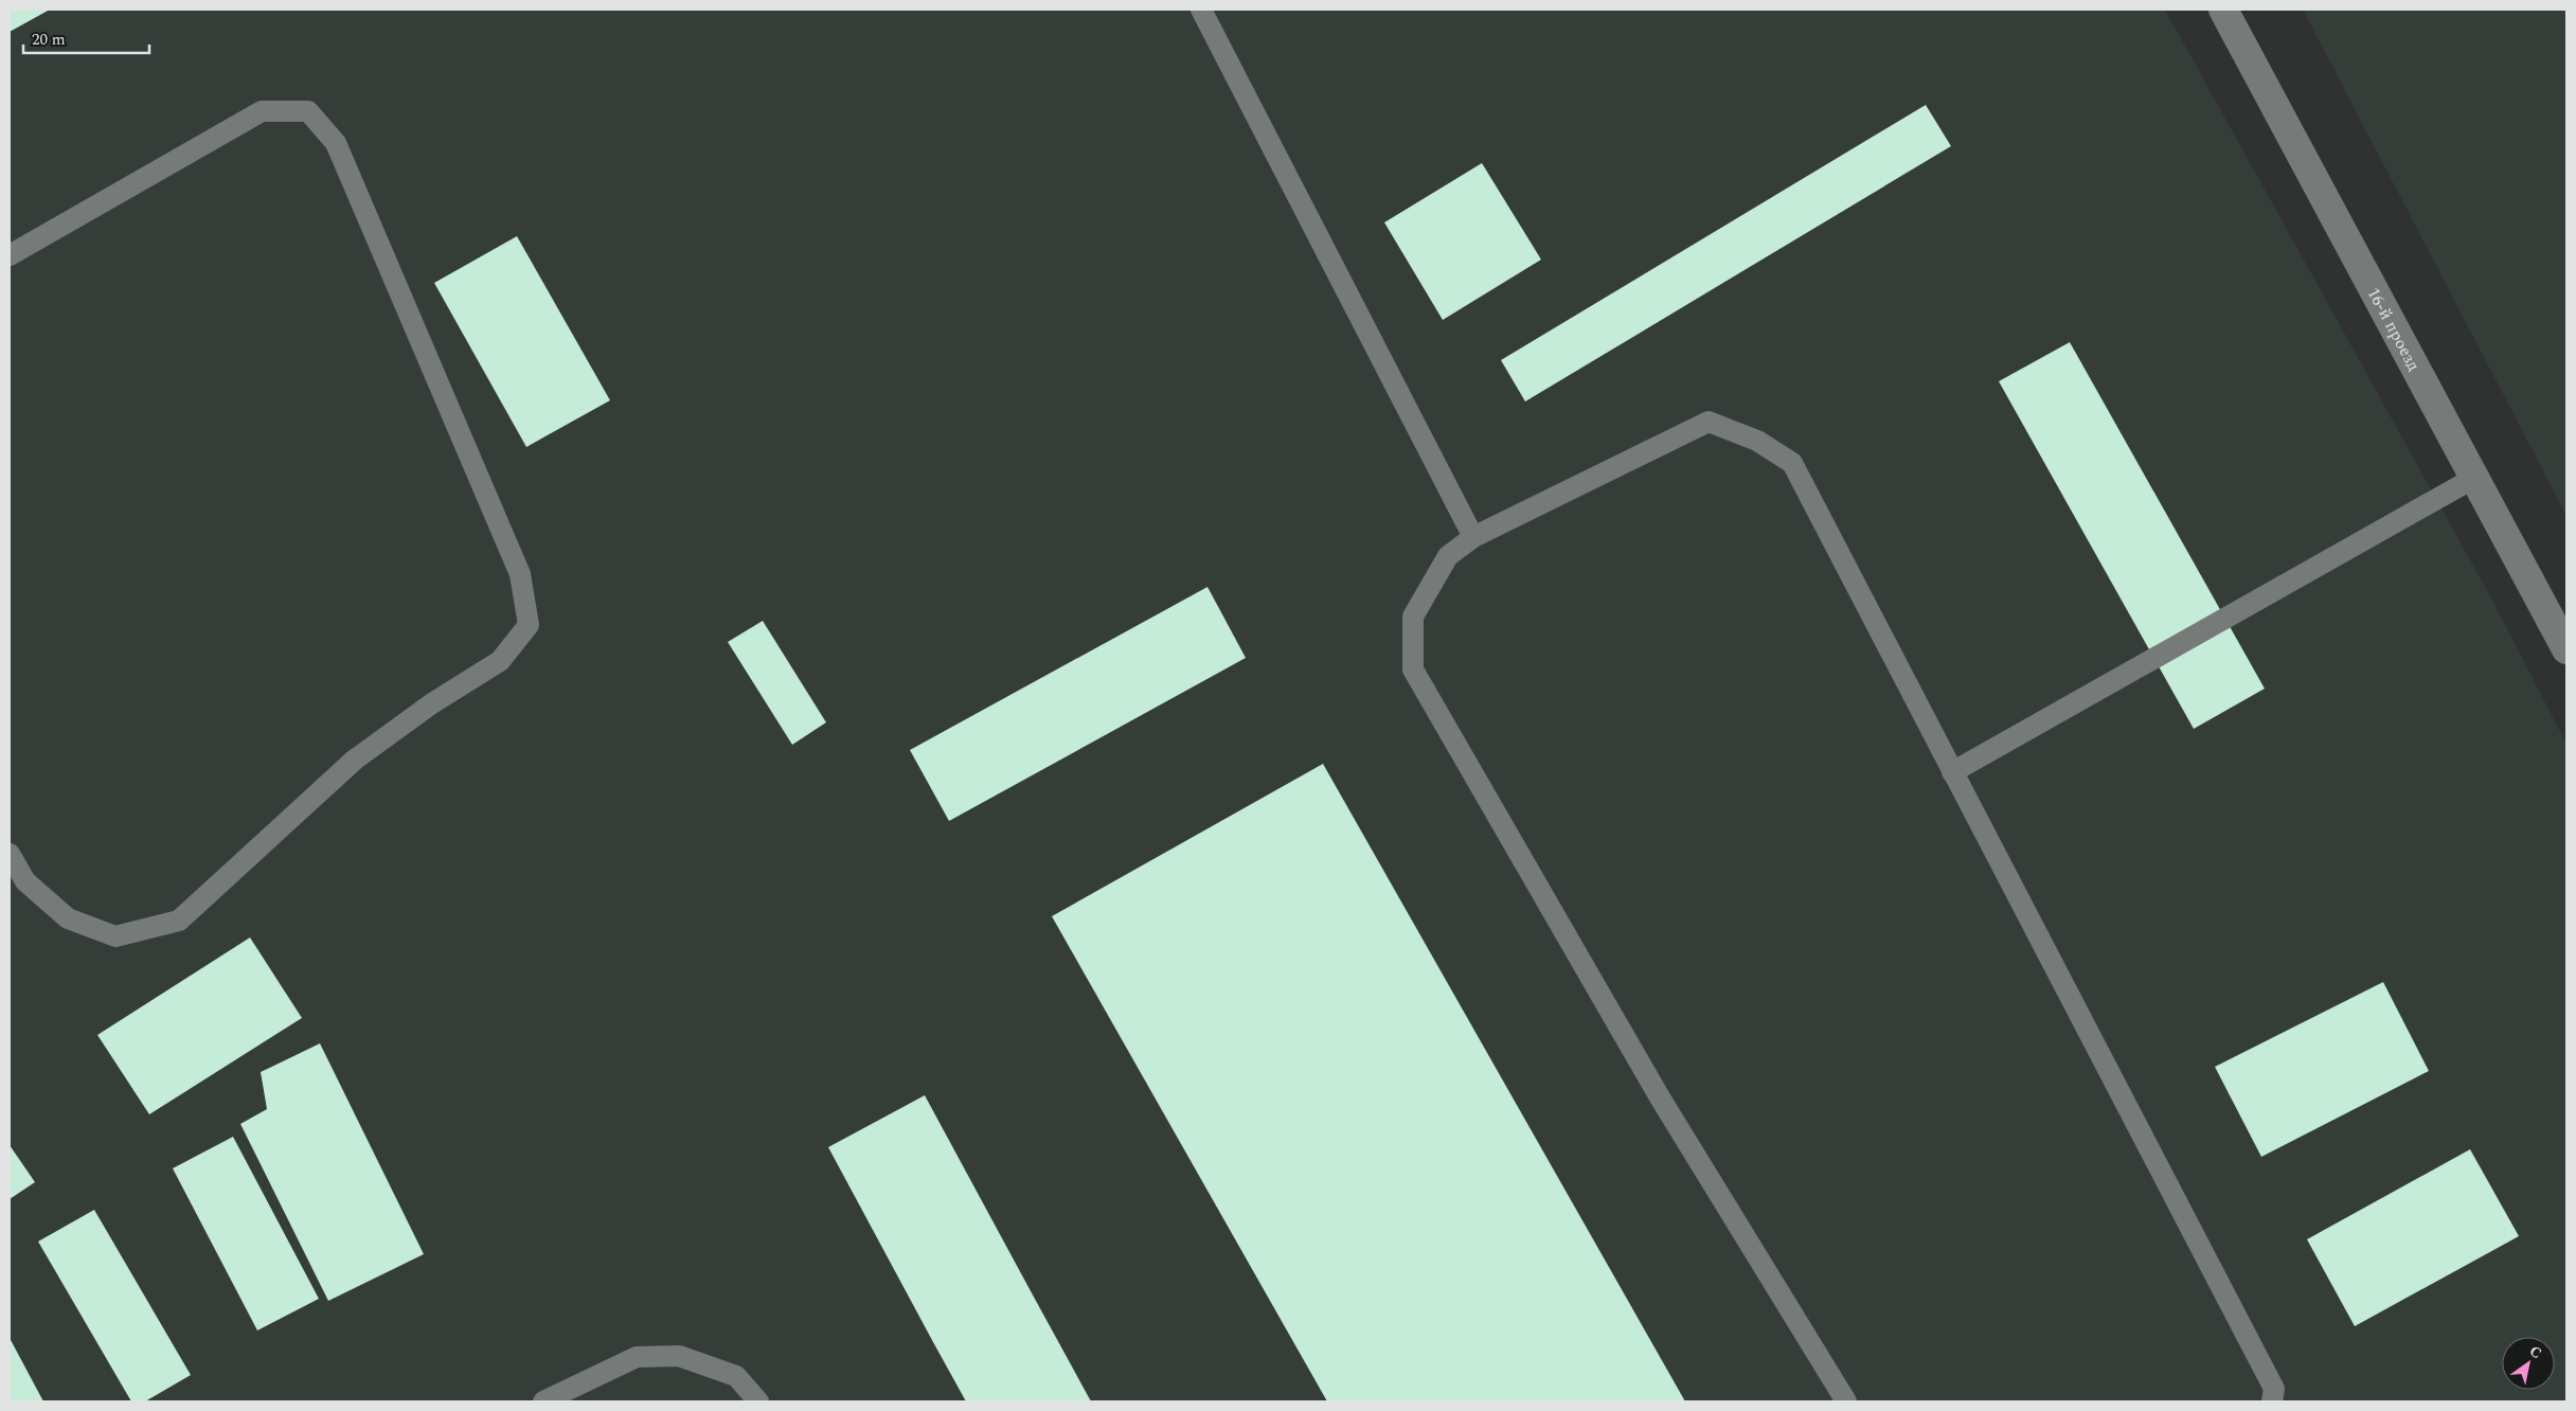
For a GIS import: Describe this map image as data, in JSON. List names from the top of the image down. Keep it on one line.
{"streets":{"street":["16-й проезд"]},"scale_bar":"20 m","north":"top right"}
